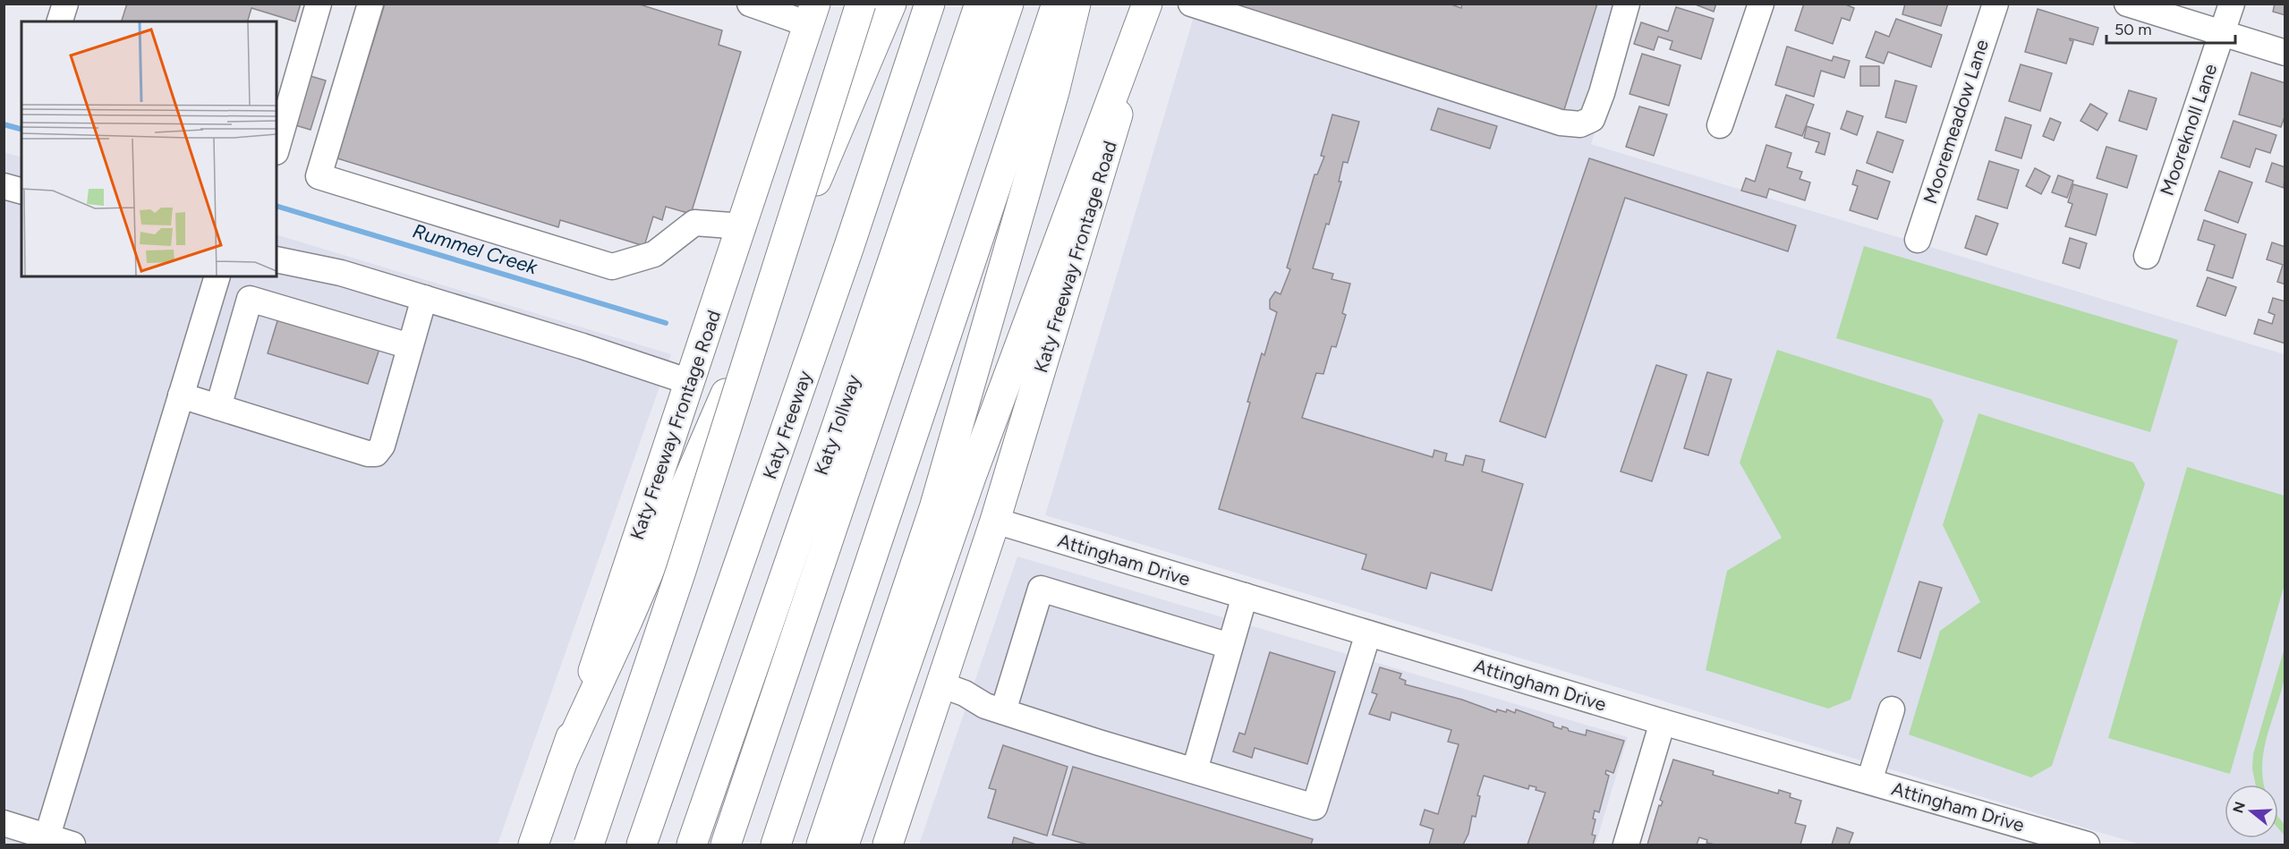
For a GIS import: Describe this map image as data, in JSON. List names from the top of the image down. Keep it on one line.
{"streets":{"main road":["Katy Freeway Frontage Road","Katy Freeway","Katy Tollway"],"street":["Mooremeadow Lane","Mooreknoll Lane","Attingham Drive"]},"crossings":[["Katy Freeway Frontage Road","Attingham Drive"]],"water":["Rummel Creek"],"scale_bar":"50 m","north":"left"}
